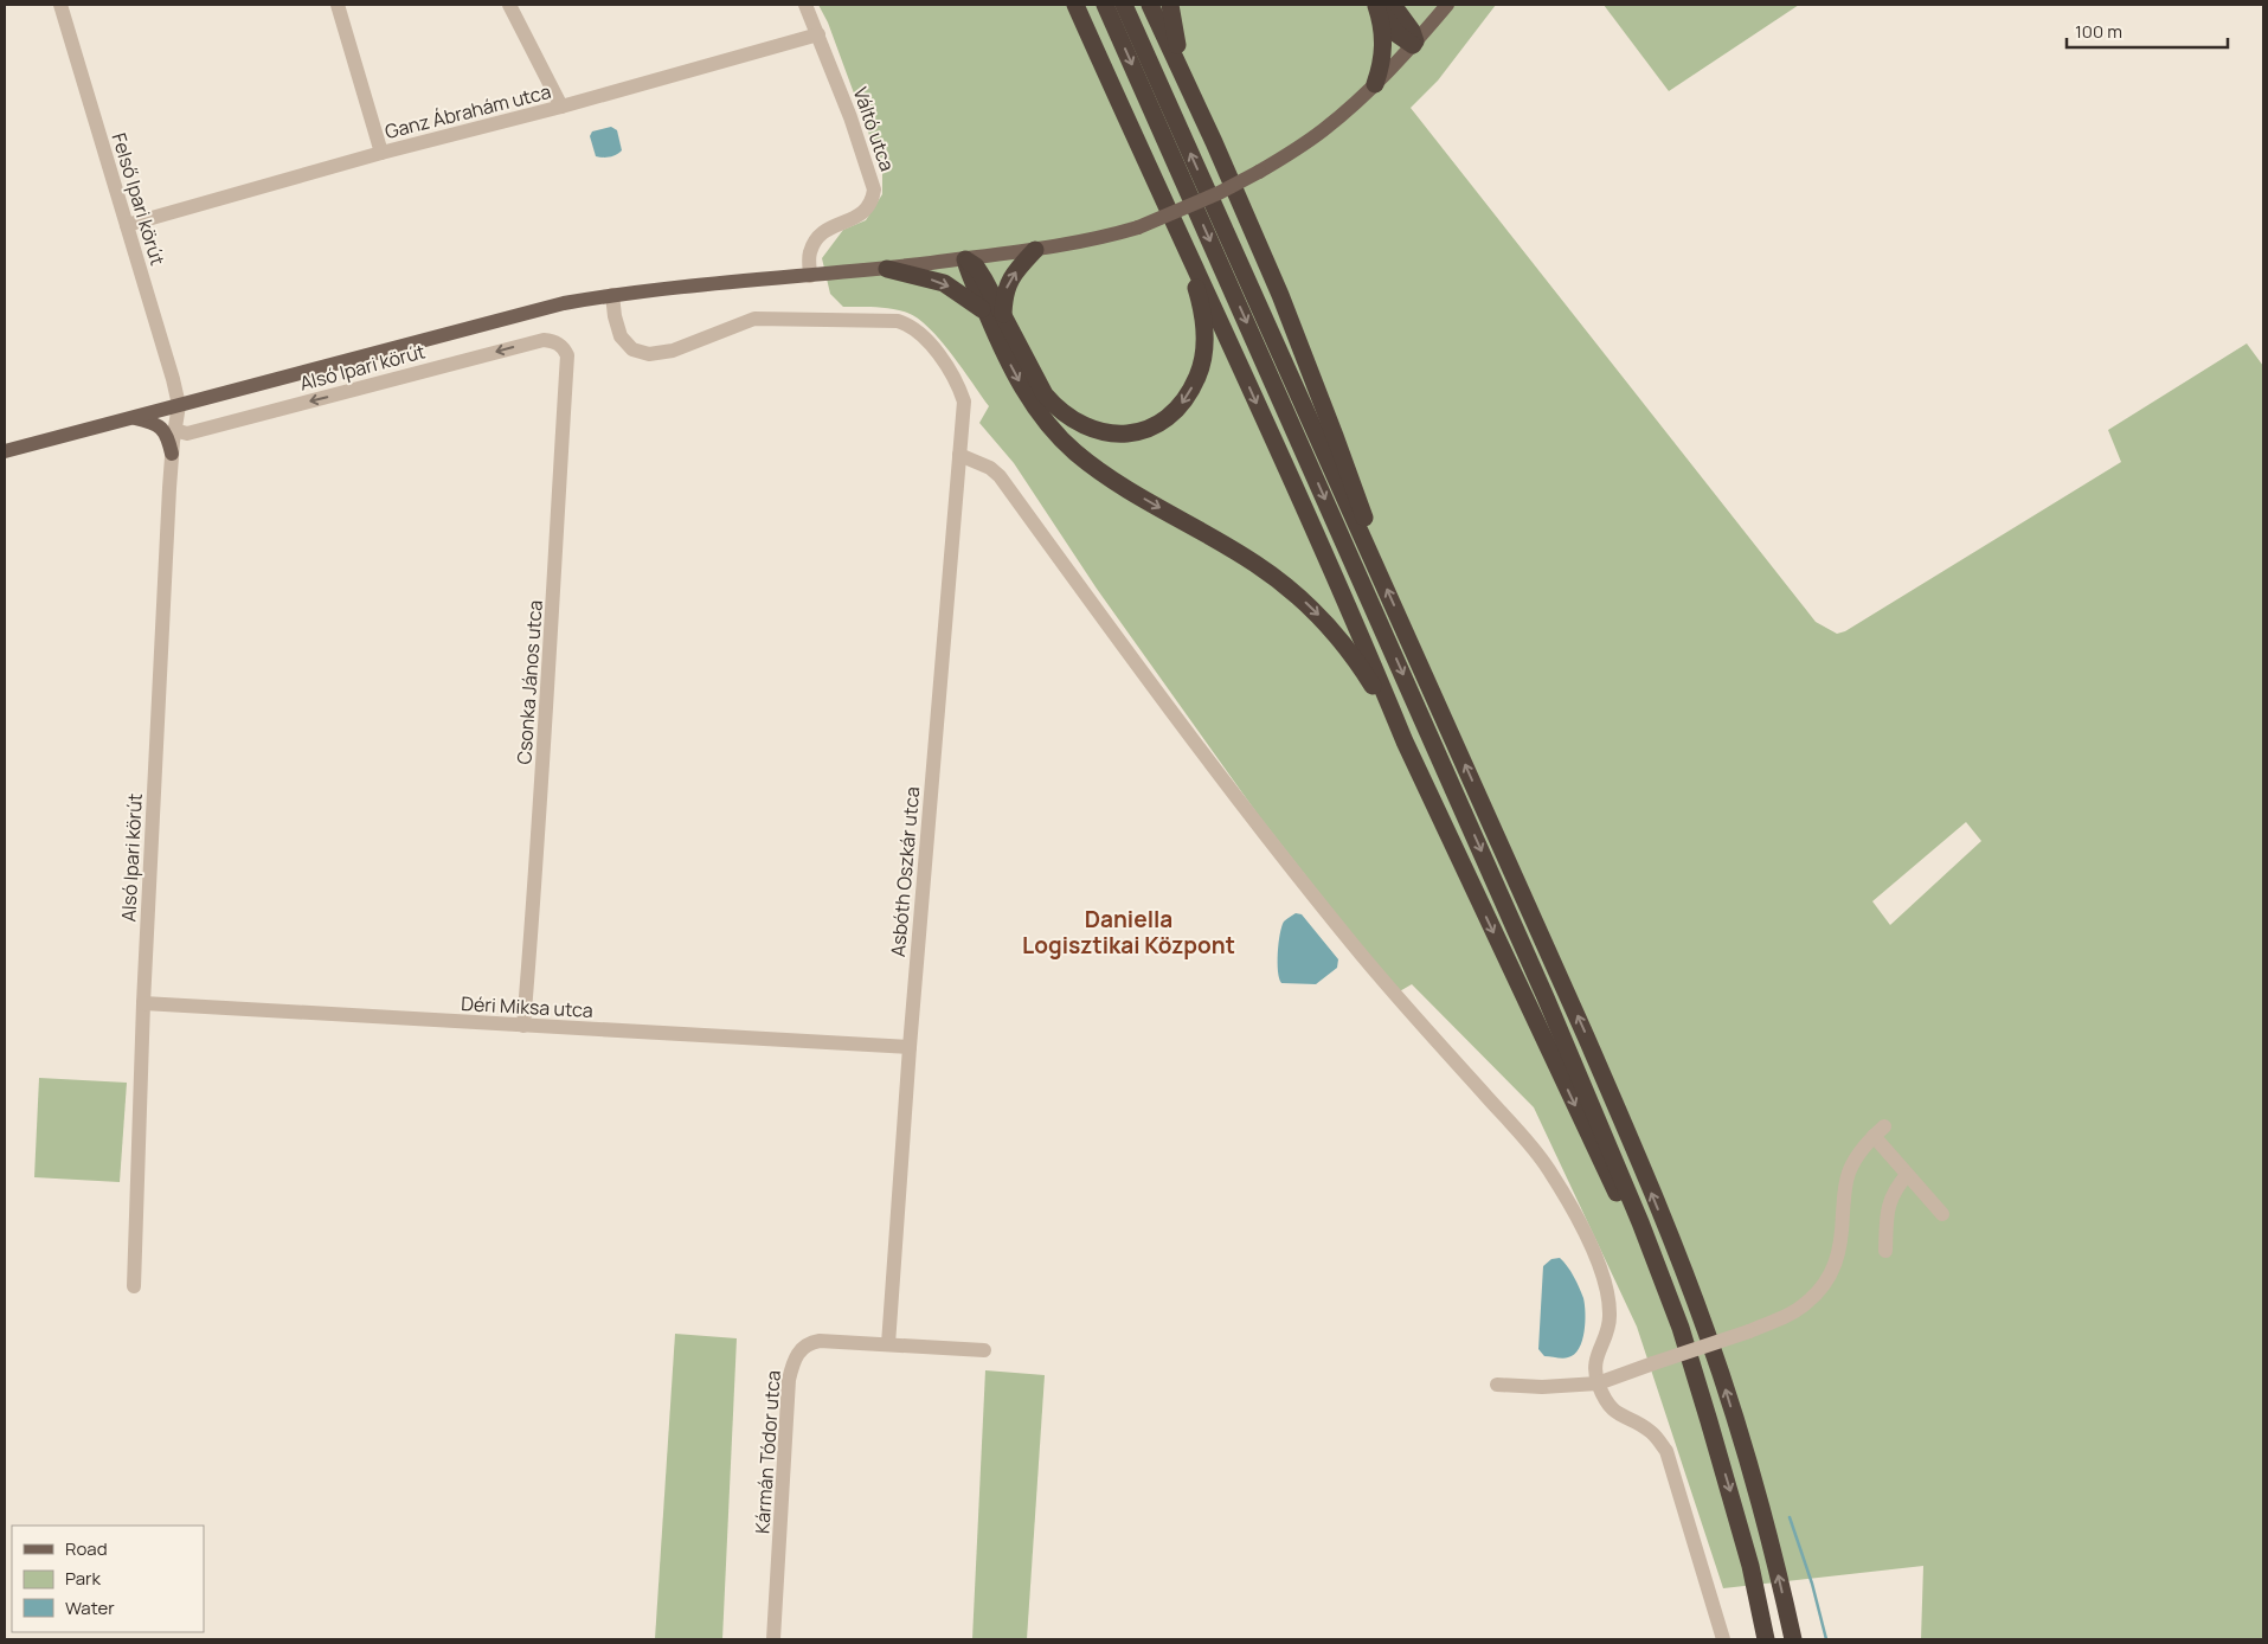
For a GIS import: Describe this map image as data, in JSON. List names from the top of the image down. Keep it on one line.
{"streets":{"street":["Ganz Ábrahám utca","Váltó utca","Felső Ipari körút","Alsó Ipari körút","Csonka János utca","Asbóth Oszkár utca","Déri Miksa utca","Kármán Tódor utca"]},"crossings":[["Ganz Ábrahám utca","Váltó utca"],["Ganz Ábrahám utca","Felső Ipari körút"],["Felső Ipari körút","Alsó Ipari körút"],["Alsó Ipari körút","Csonka János utca"],["Alsó Ipari körút","Déri Miksa utca"],["Csonka János utca","Déri Miksa utca"],["Asbóth Oszkár utca","Déri Miksa utca"],["Asbóth Oszkár utca","Kármán Tódor utca"]],"districts":["Daniella Logisztikai Központ"],"legend":["Road","Park","Water"],"scale_bar":"100 m"}
